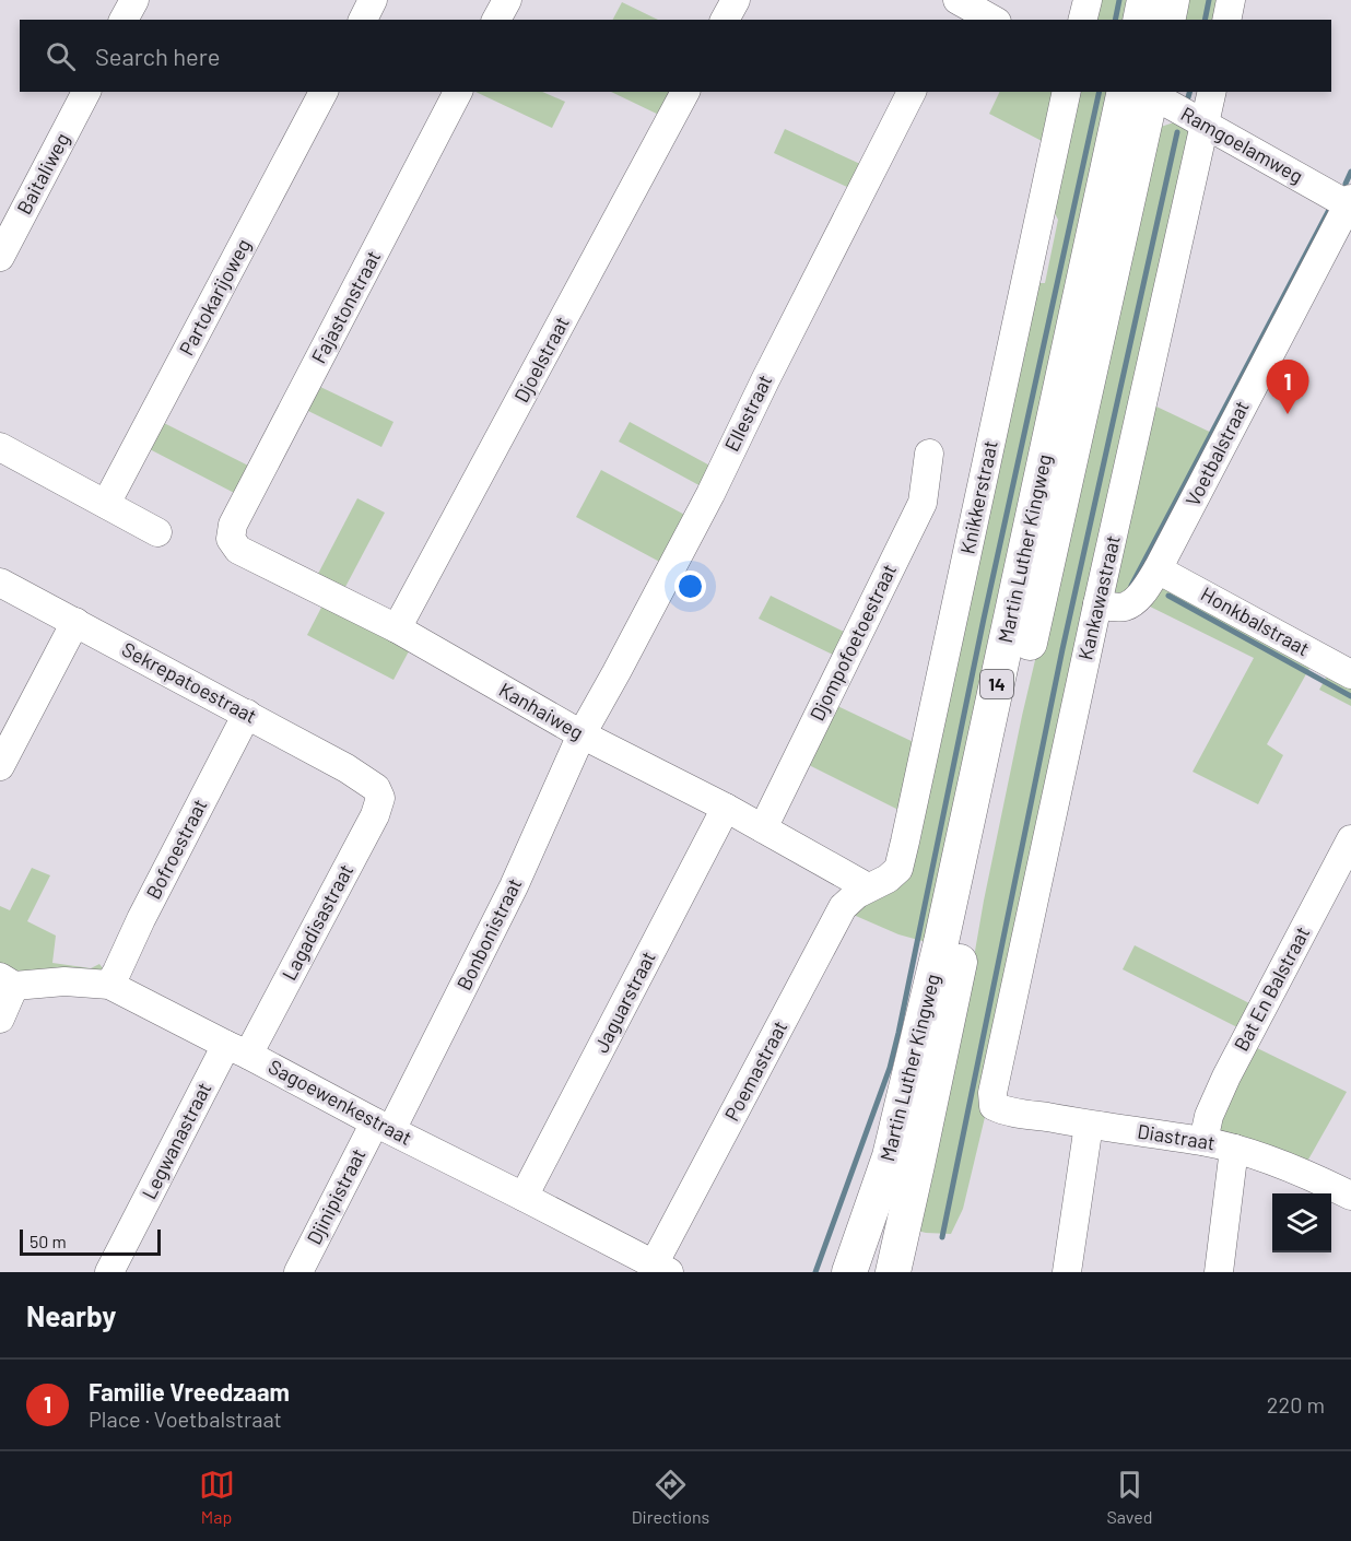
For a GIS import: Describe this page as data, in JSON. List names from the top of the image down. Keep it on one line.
{"streets":{"main road":["Martin Luther Kingweg","14"],"street":["Ramgoelamweg","Baitaliweg","Partokarijoweg","Fajastonstraat","Djoelstraat","Ellestraat","Voetbalstraat","Knikkerstraat","Kankawastraat","Honkbalstraat","Djompofoetoestraat","Sekrepatoestraat","Kanhaiweg","Bofroestraat","Lagadisastraat","Bonbonistraat","Bat En Balstraat","Jaguarstraat","Poemastraat","Sagoewenkestraat","Diastraat","Legwanastraat","Djinipistraat"]},"crossings":[["Ramgoelamweg","Voetbalstraat"],["Ramgoelamweg","Kankawastraat"],["Fajastonstraat","Kanhaiweg"],["Djoelstraat","Kanhaiweg"],["Ellestraat","Kanhaiweg"],["Ellestraat","Bonbonistraat"],["Voetbalstraat","Kankawastraat"],["Voetbalstraat","Honkbalstraat"],["Knikkerstraat","Kanhaiweg"],["Knikkerstraat","Poemastraat"],["Kankawastraat","Diastraat"],["Djompofoetoestraat","Kanhaiweg"],["Sekrepatoestraat","Bofroestraat"],["Sekrepatoestraat","Lagadisastraat"],["Kanhaiweg","Bonbonistraat"],["Kanhaiweg","Jaguarstraat"],["Kanhaiweg","Poemastraat"],["Bofroestraat","Sagoewenkestraat"],["Lagadisastraat","Sagoewenkestraat"],["Lagadisastraat","Legwanastraat"],["Bonbonistraat","Sagoewenkestraat"],["Bonbonistraat","Djinipistraat"],["Bat En Balstraat","Diastraat"],["Jaguarstraat","Sagoewenkestraat"],["Poemastraat","Sagoewenkestraat"],["Sagoewenkestraat","Legwanastraat"],["Sagoewenkestraat","Djinipistraat"]],"scale_bar":"50 m","page":{"search":"Search here","pins":"1","scale":"50 m","heading":"Nearby","list":[{"mark":"1","name":"Familie Vreedzaam","note":"Place · Voetbalstraat","value":"220 m"}],"nav":["Map","Directions","Saved"]}}
